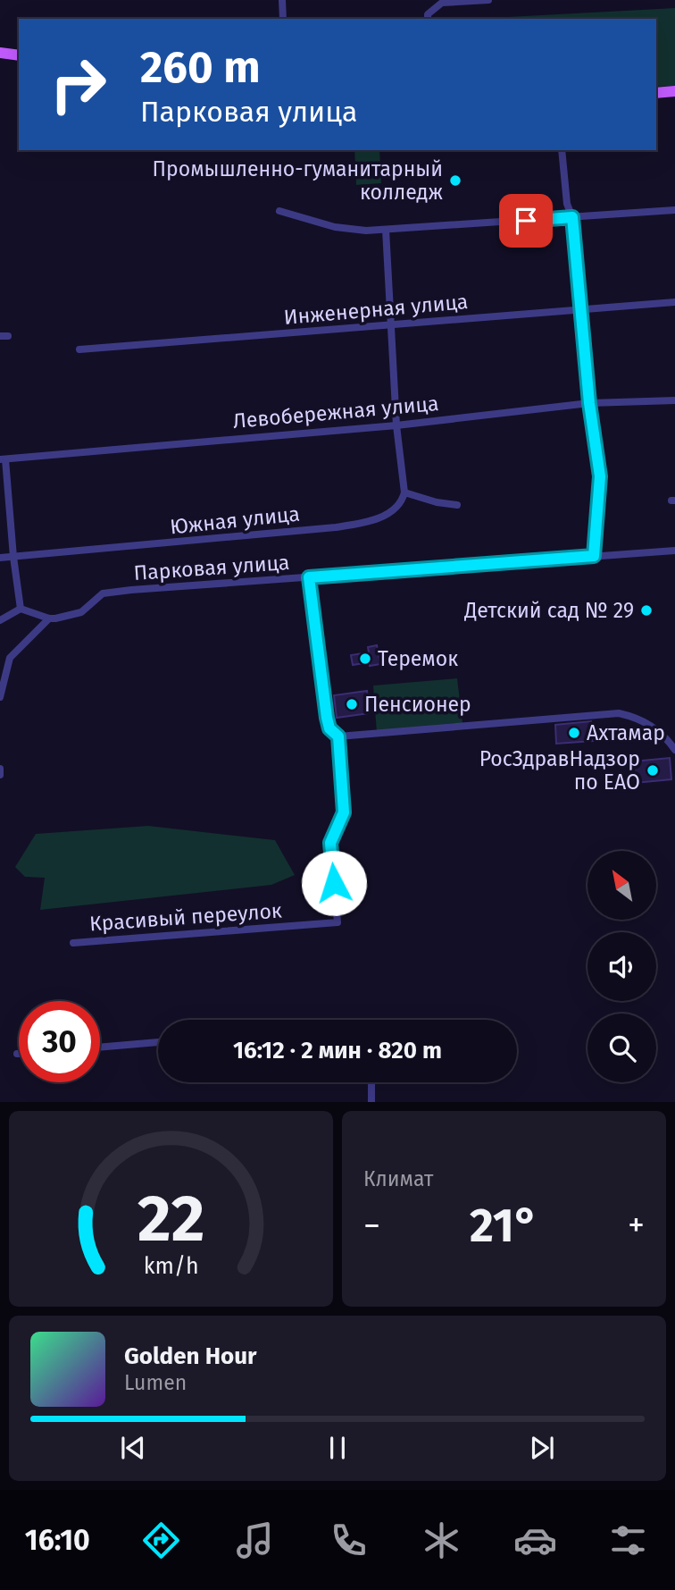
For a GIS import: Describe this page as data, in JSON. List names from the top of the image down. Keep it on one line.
{"streets":{"street":["Инженерная улица","Левобережная улица","Южная улица","Парковая улица","Красивый переулок"]},"places":["Промышленно-гуманитарный колледж","Детский сад № 29","Теремок","Пенсионер","Ахтамар","РосЗдравНадзор по ЕАО"],"north":"top left","page":{"turn":["260 m","Парковая улица"],"limit":"30","trip":"16:12 · 2 мин · 820 m","tile":"Климат","heat":["−","21°","+"],"song":["Golden Hour","Lumen"],"tabs":"16:10","gauge":["22","km/h"]}}
